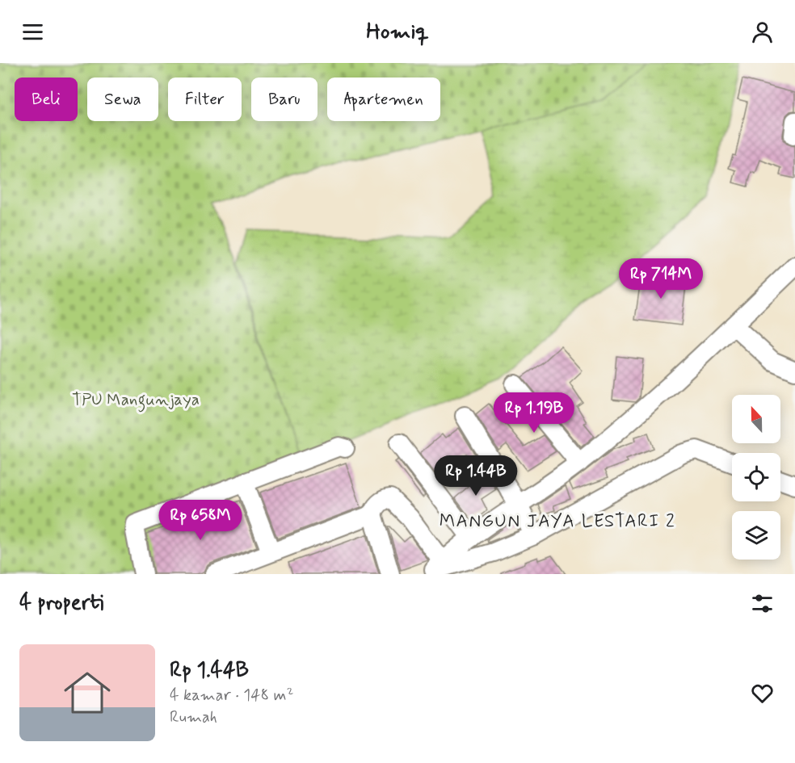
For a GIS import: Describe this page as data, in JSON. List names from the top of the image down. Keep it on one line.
{"districts":["MANGUN JAYA LESTARI 2"],"parks":["TPU Mangunjaya"],"north":"top","page":{"header":"Homiq","chip":["Beli","Sewa","Filter","Baru","Apartemen"],"price":["Rp 714M","Rp 1.19B","Rp 1.44B","Rp 658M"],"heading":"4 properti","list":[{"name":"Rp 1.44B","note":"4 kamar · 148 m² · Rumah"}]}}
